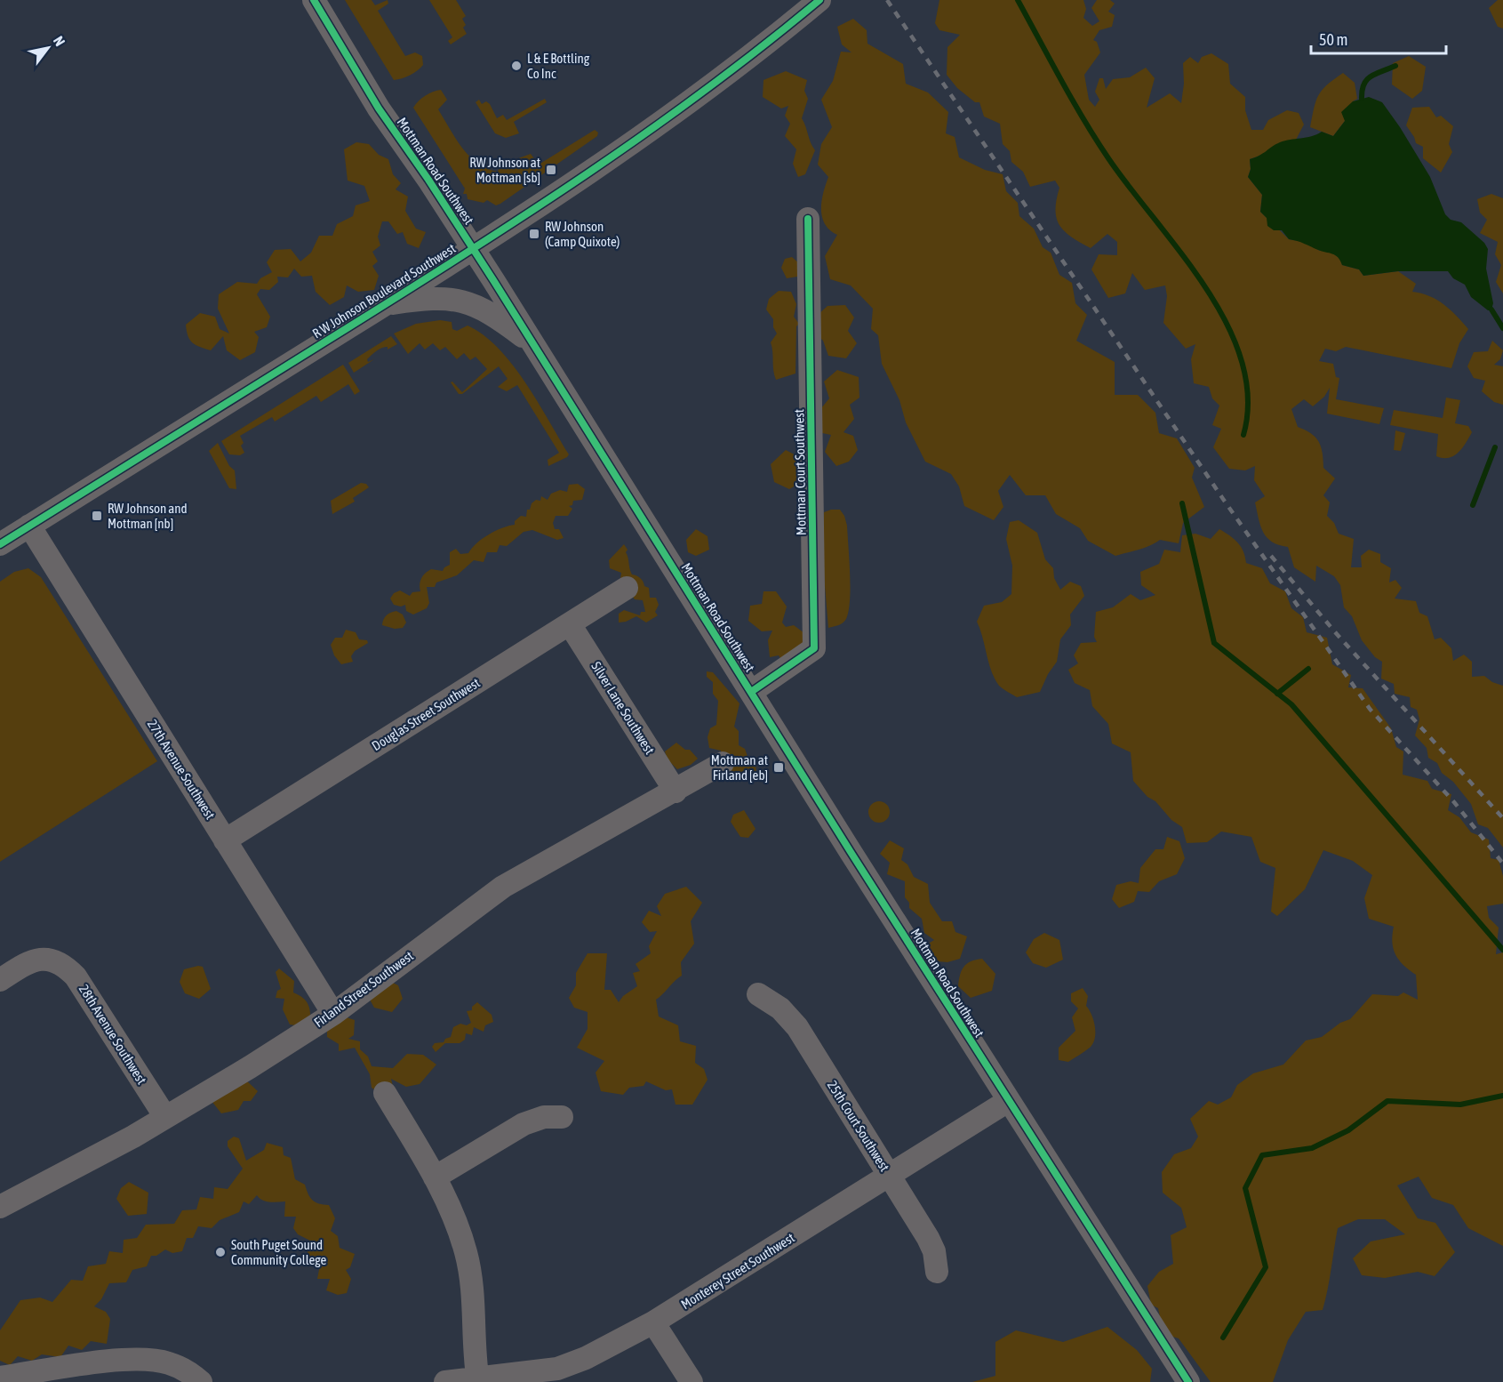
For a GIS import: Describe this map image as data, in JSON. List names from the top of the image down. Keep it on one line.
{"streets":{"street":["Mottman Road Southwest","R W Johnson Boulevard Southwest","Mottman Court Southwest","Silver Lane Southwest","Douglas Street Southwest","27th Avenue Southwest","Firland Street Southwest","28th Avenue Southwest","25th Court Southwest","Monterey Street Southwest"]},"crossings":[["Mottman Road Southwest","R W Johnson Boulevard Southwest"],["Mottman Road Southwest","Mottman Court Southwest"],["Mottman Road Southwest","Monterey Street Southwest"],["R W Johnson Boulevard Southwest","27th Avenue Southwest"],["Silver Lane Southwest","Douglas Street Southwest"],["Silver Lane Southwest","Firland Street Southwest"],["Douglas Street Southwest","27th Avenue Southwest"],["27th Avenue Southwest","Firland Street Southwest"],["Firland Street Southwest","28th Avenue Southwest"],["25th Court Southwest","Monterey Street Southwest"]],"places":{"other":["L & E Bottling Co Inc","South Puget Sound Community College"],"transit":["RW Johnson at Mottman [sb]","RW Johnson (Camp Quixote)","RW Johnson and Mottman [nb]","Mottman at Firland [eb]"]},"scale_bar":"50 m","north":"top right"}
